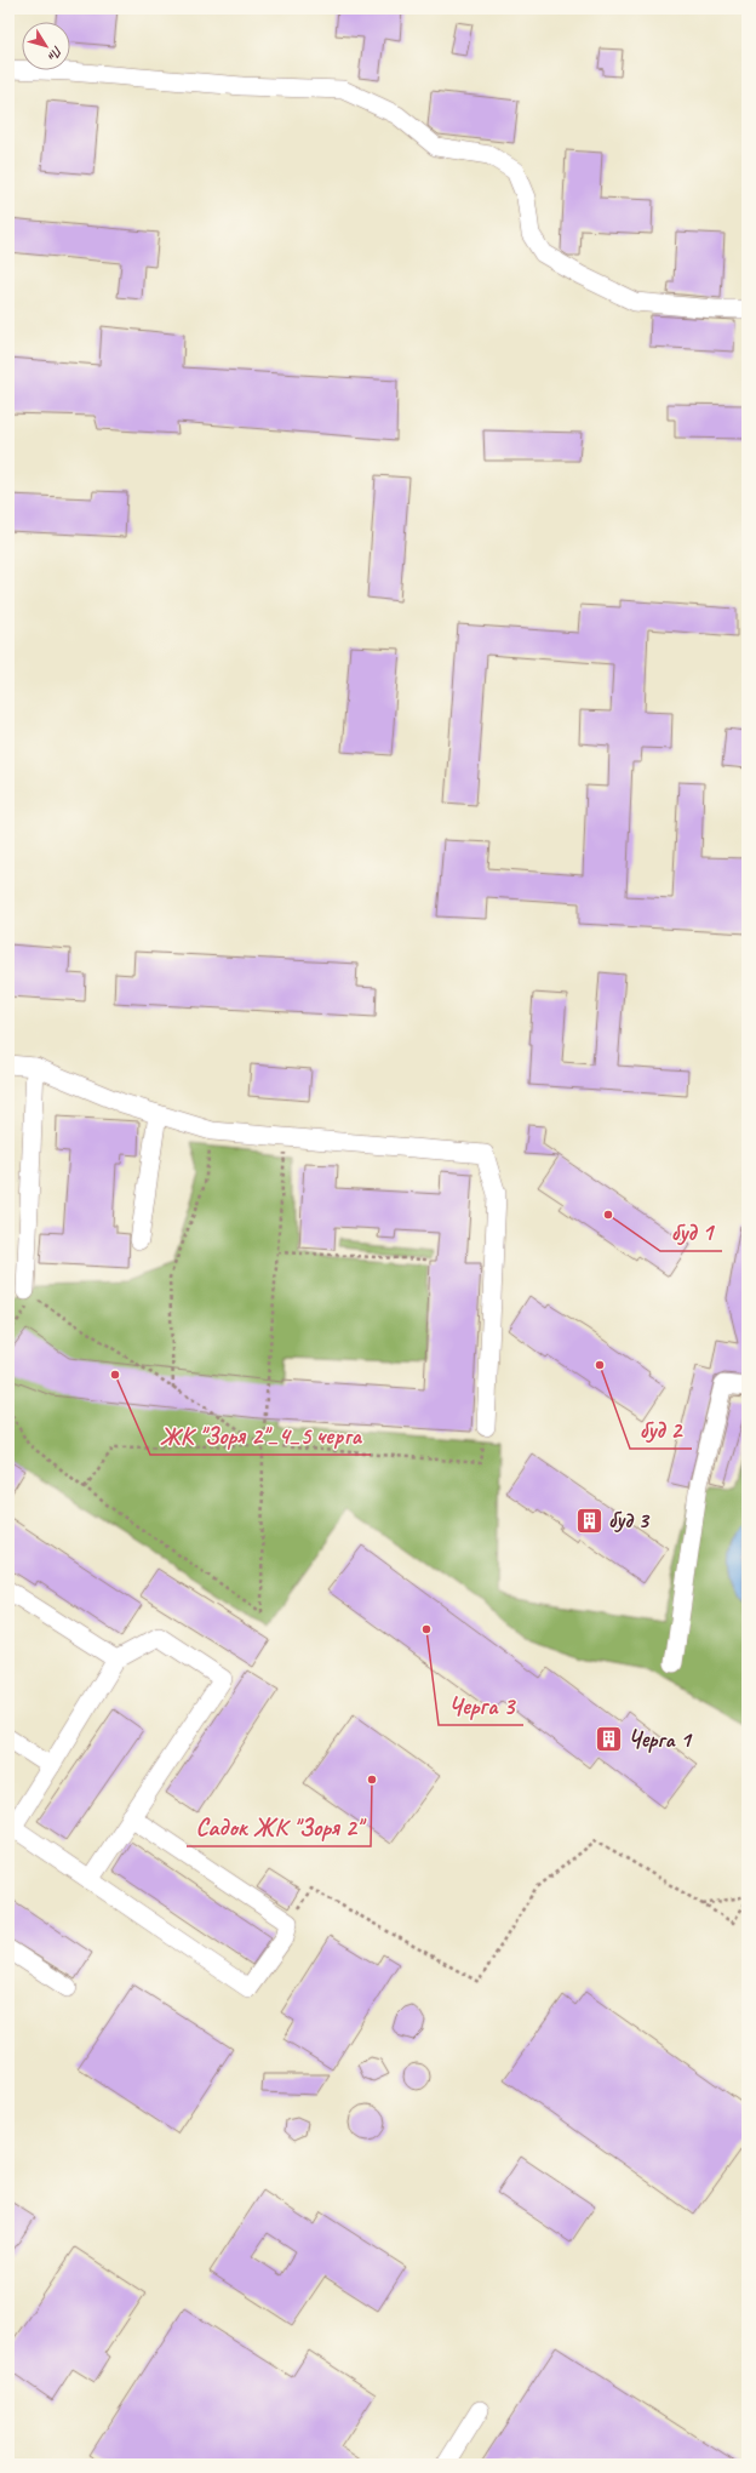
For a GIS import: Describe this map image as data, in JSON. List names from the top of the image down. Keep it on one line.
{"places":{"other":["буд 1","буд 2","ЖК \"Зоря 2\"_4_5 черга","Черга 3","Садок ЖК \"Зоря 2\""],"building":["буд 3","Черга 1"]},"north":"bottom right"}
